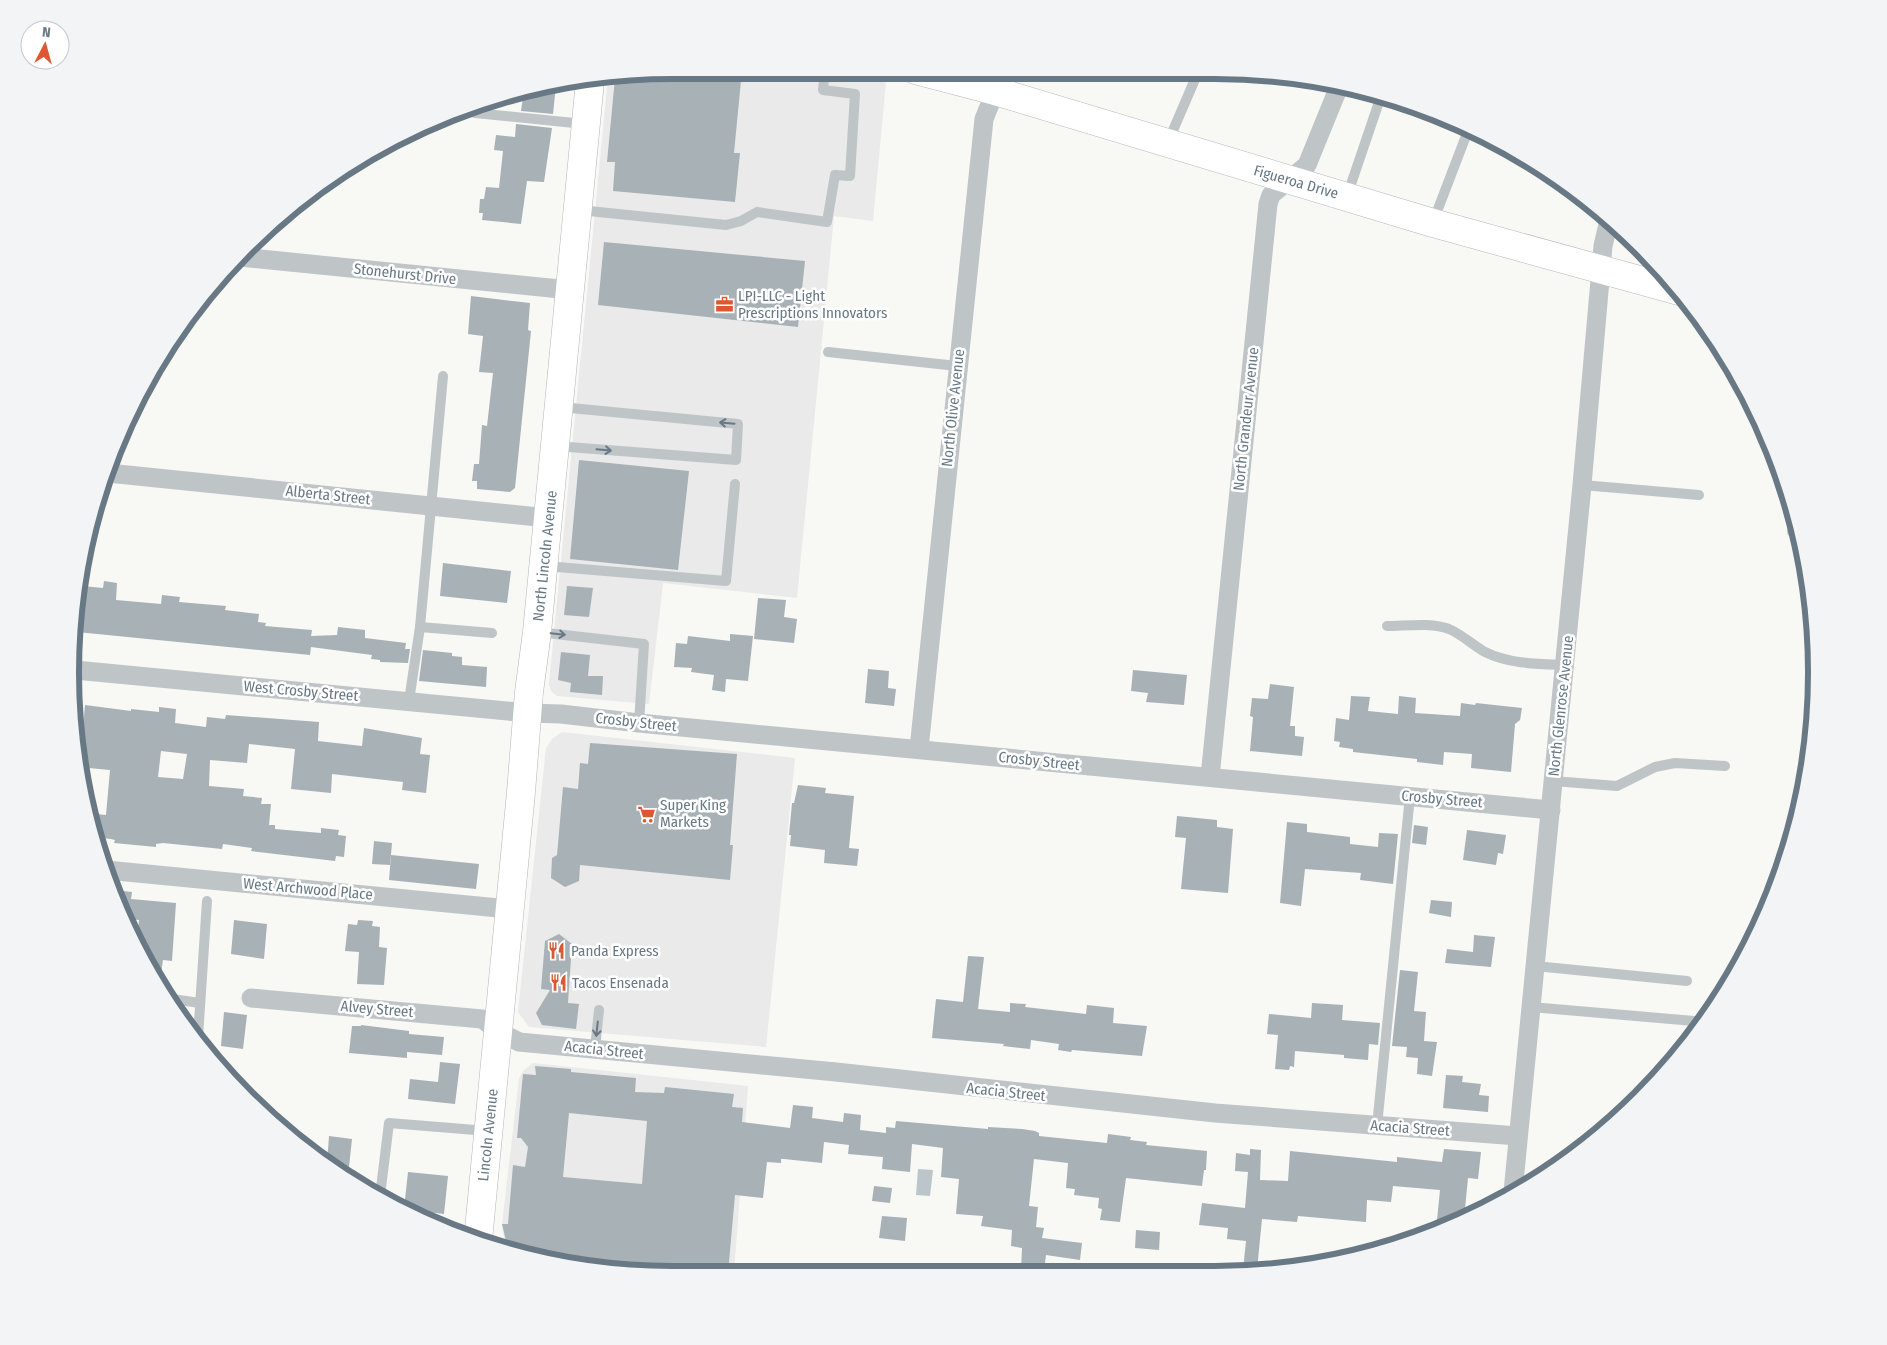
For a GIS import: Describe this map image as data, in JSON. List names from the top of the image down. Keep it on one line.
{"streets":{"main road":["Figueroa Drive","North Lincoln Avenue","Lincoln Avenue"],"street":["Stonehurst Drive","North Olive Avenue","North Grandeur Avenue","Alberta Street","West Crosby Street","North Glenrose Avenue","Crosby Street","West Archwood Place","Alvey Street","Acacia Street"]},"crossings":[["Figueroa Drive","North Olive Avenue"],["Figueroa Drive","North Grandeur Avenue"],["Figueroa Drive","North Glenrose Avenue"],["Stonehurst Drive","North Lincoln Avenue"],["North Olive Avenue","Crosby Street"],["North Grandeur Avenue","Crosby Street"],["Alberta Street","North Lincoln Avenue"],["North Lincoln Avenue","West Crosby Street"],["North Lincoln Avenue","Crosby Street"],["North Lincoln Avenue","West Archwood Place"],["North Lincoln Avenue","Alvey Street"],["North Lincoln Avenue","Acacia Street"],["North Lincoln Avenue","Lincoln Avenue"],["West Crosby Street","Crosby Street"],["North Glenrose Avenue","Crosby Street"],["North Glenrose Avenue","Acacia Street"],["Alvey Street","Acacia Street"],["Alvey Street","Lincoln Avenue"],["Acacia Street","Lincoln Avenue"]],"places":{"office":["LPI-LLC - Light Prescriptions Innovators"],"supermarket":["Super King Markets"],"restaurant":["Panda Express","Tacos Ensenada"]},"north":"top"}
